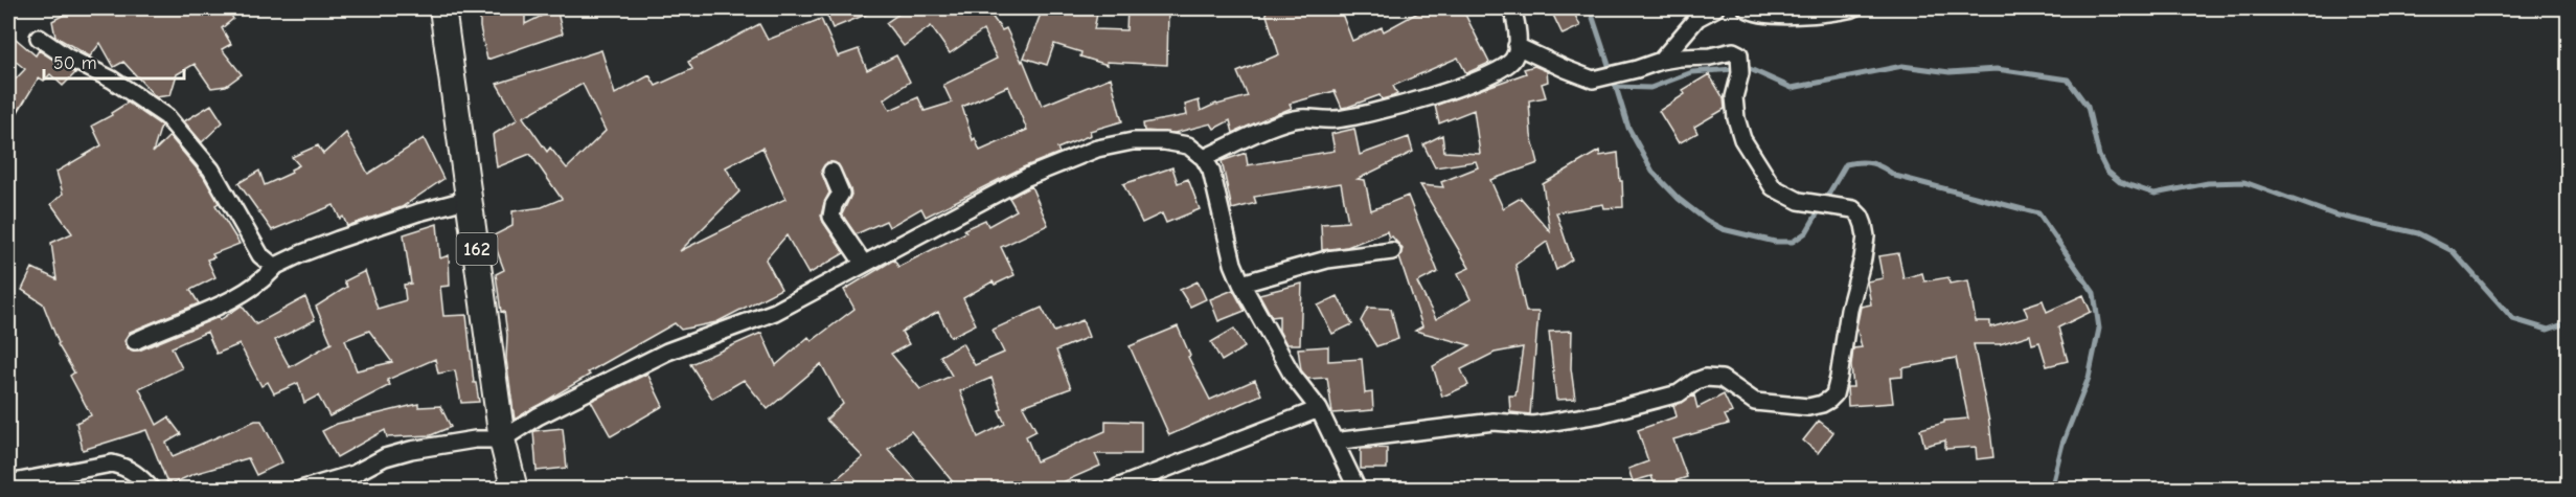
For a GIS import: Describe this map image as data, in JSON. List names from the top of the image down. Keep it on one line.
{"streets":{"main road":["162"]},"scale_bar":"50 m"}
